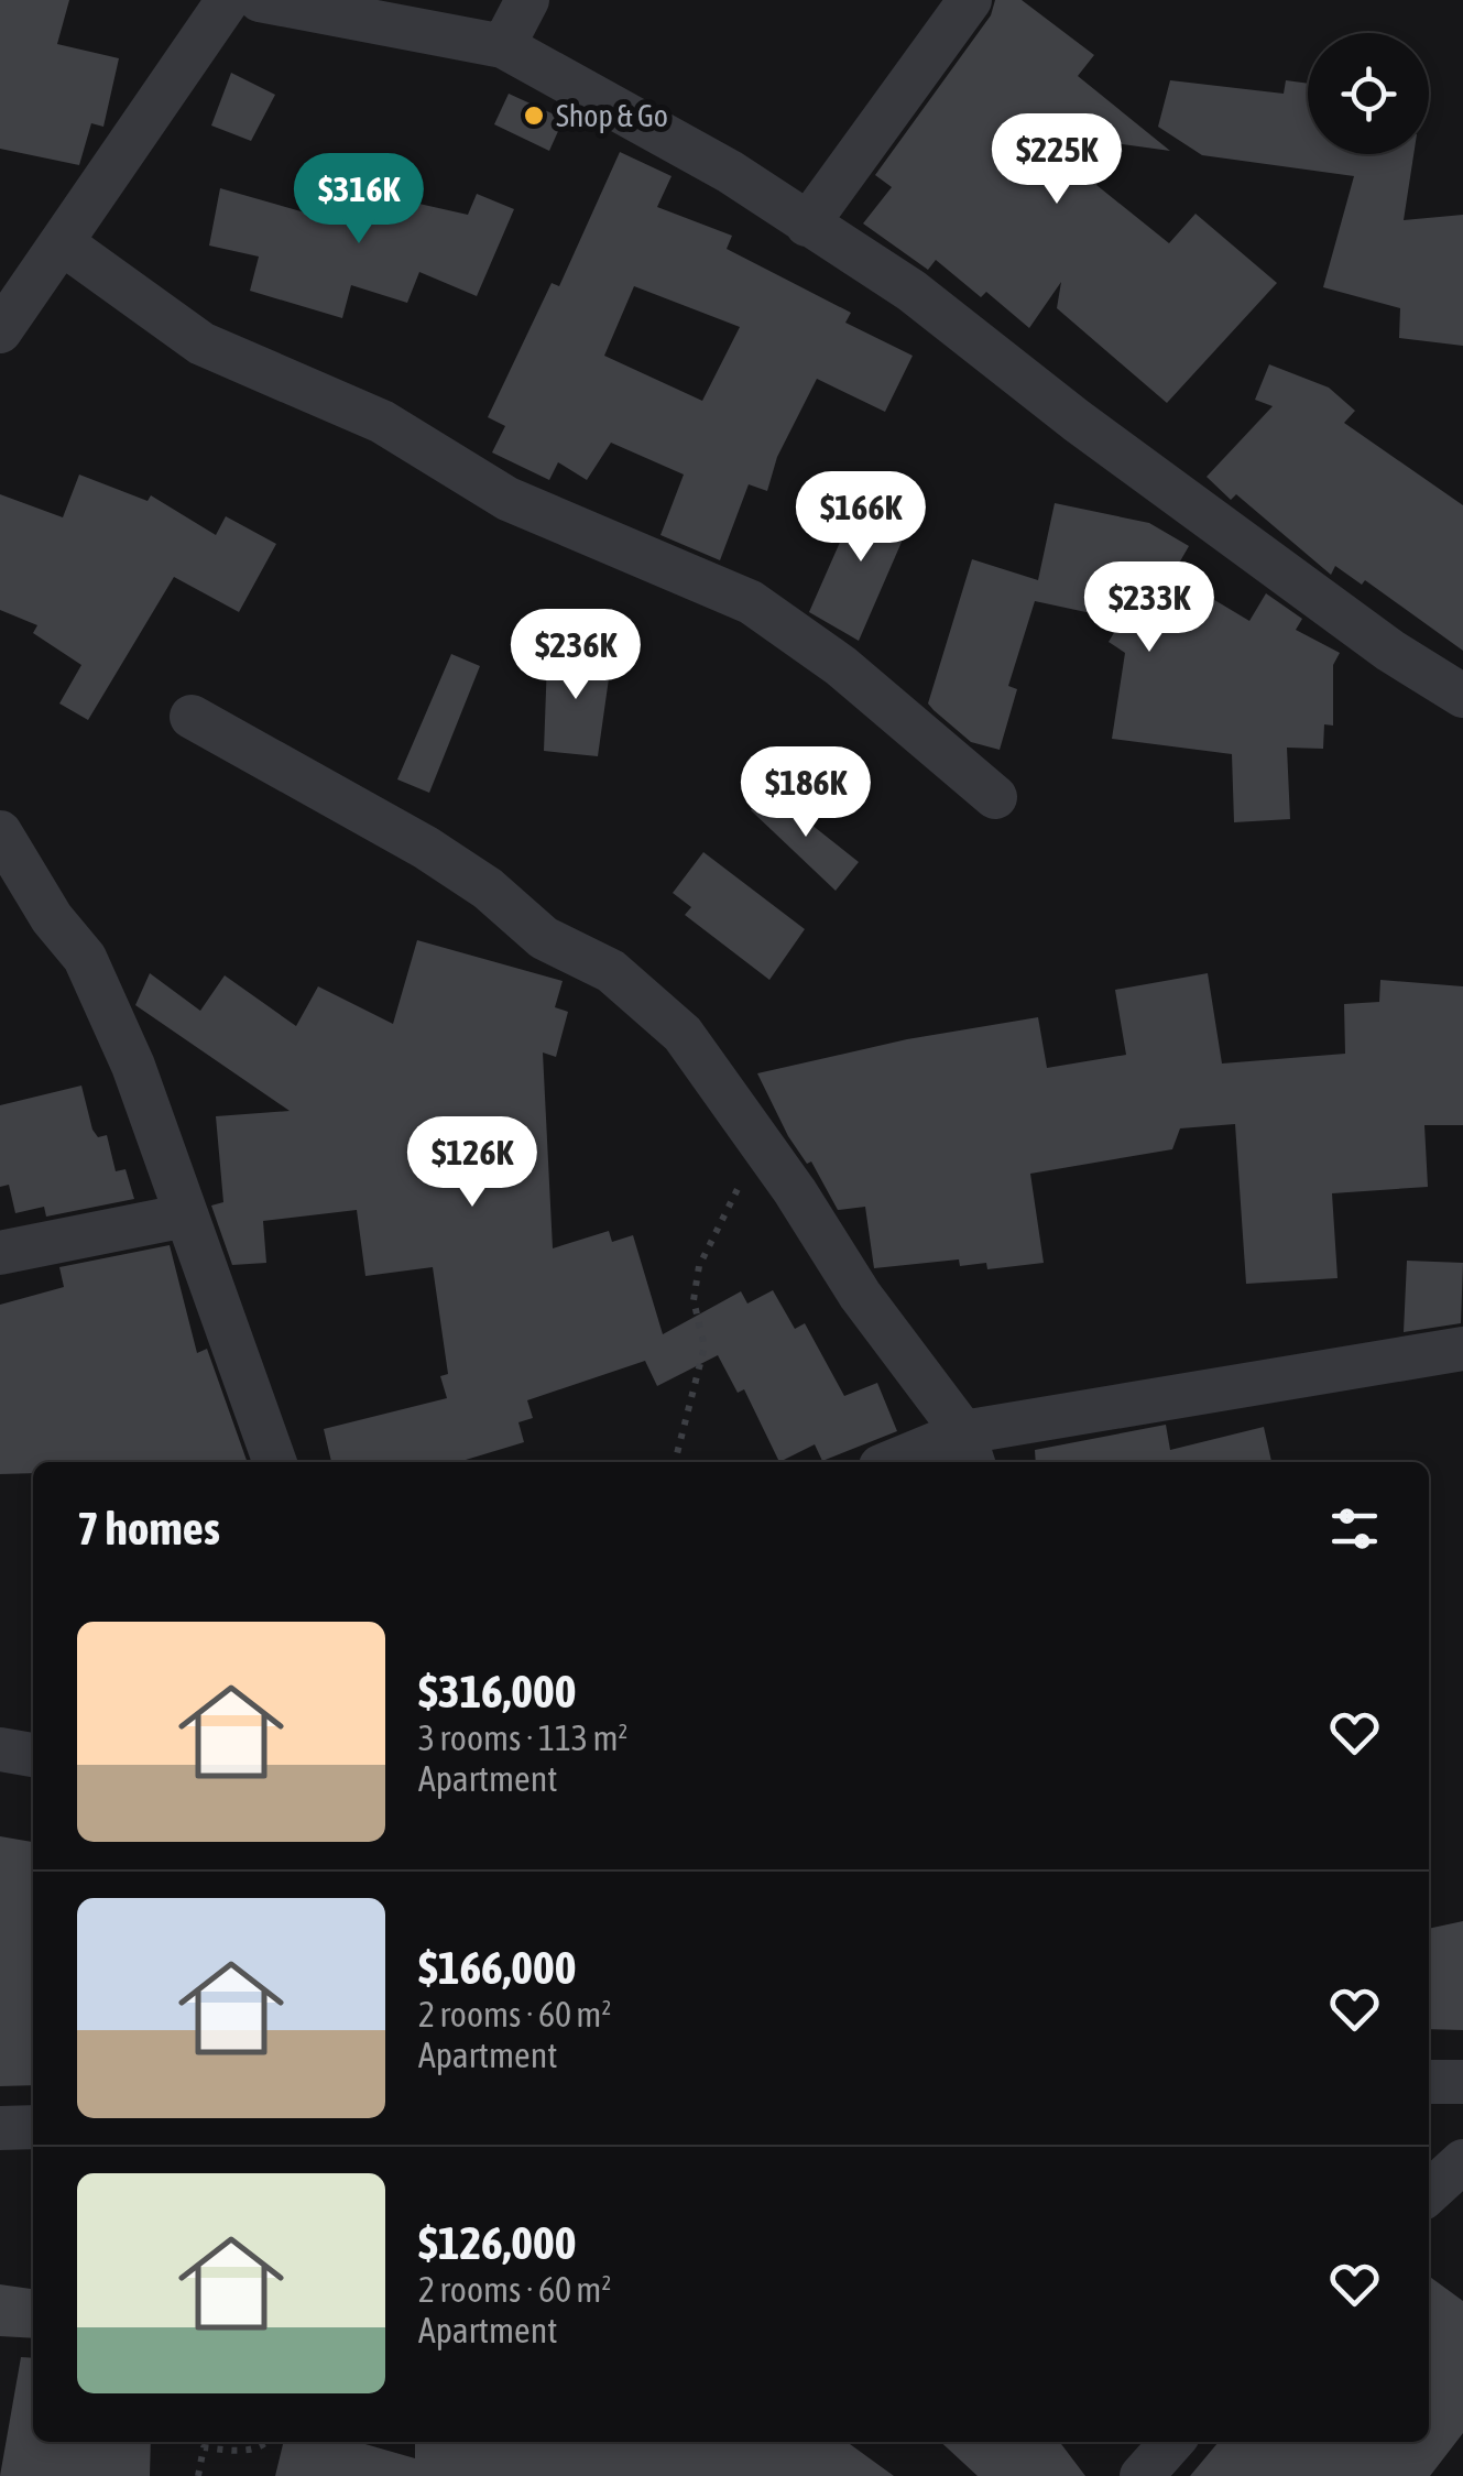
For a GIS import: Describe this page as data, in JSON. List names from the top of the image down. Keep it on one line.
{"places":["Shop & Go"],"page":{"price":["$225K","$316K","$166K","$233K","$236K","$186K","$126K"],"heading":"7 homes","list":[{"name":"$316,000","note":"3 rooms · 113 m² · Apartment"},{"name":"$166,000","note":"2 rooms · 60 m² · Apartment"},{"name":"$126,000","note":"2 rooms · 60 m² · Apartment"}]}}
